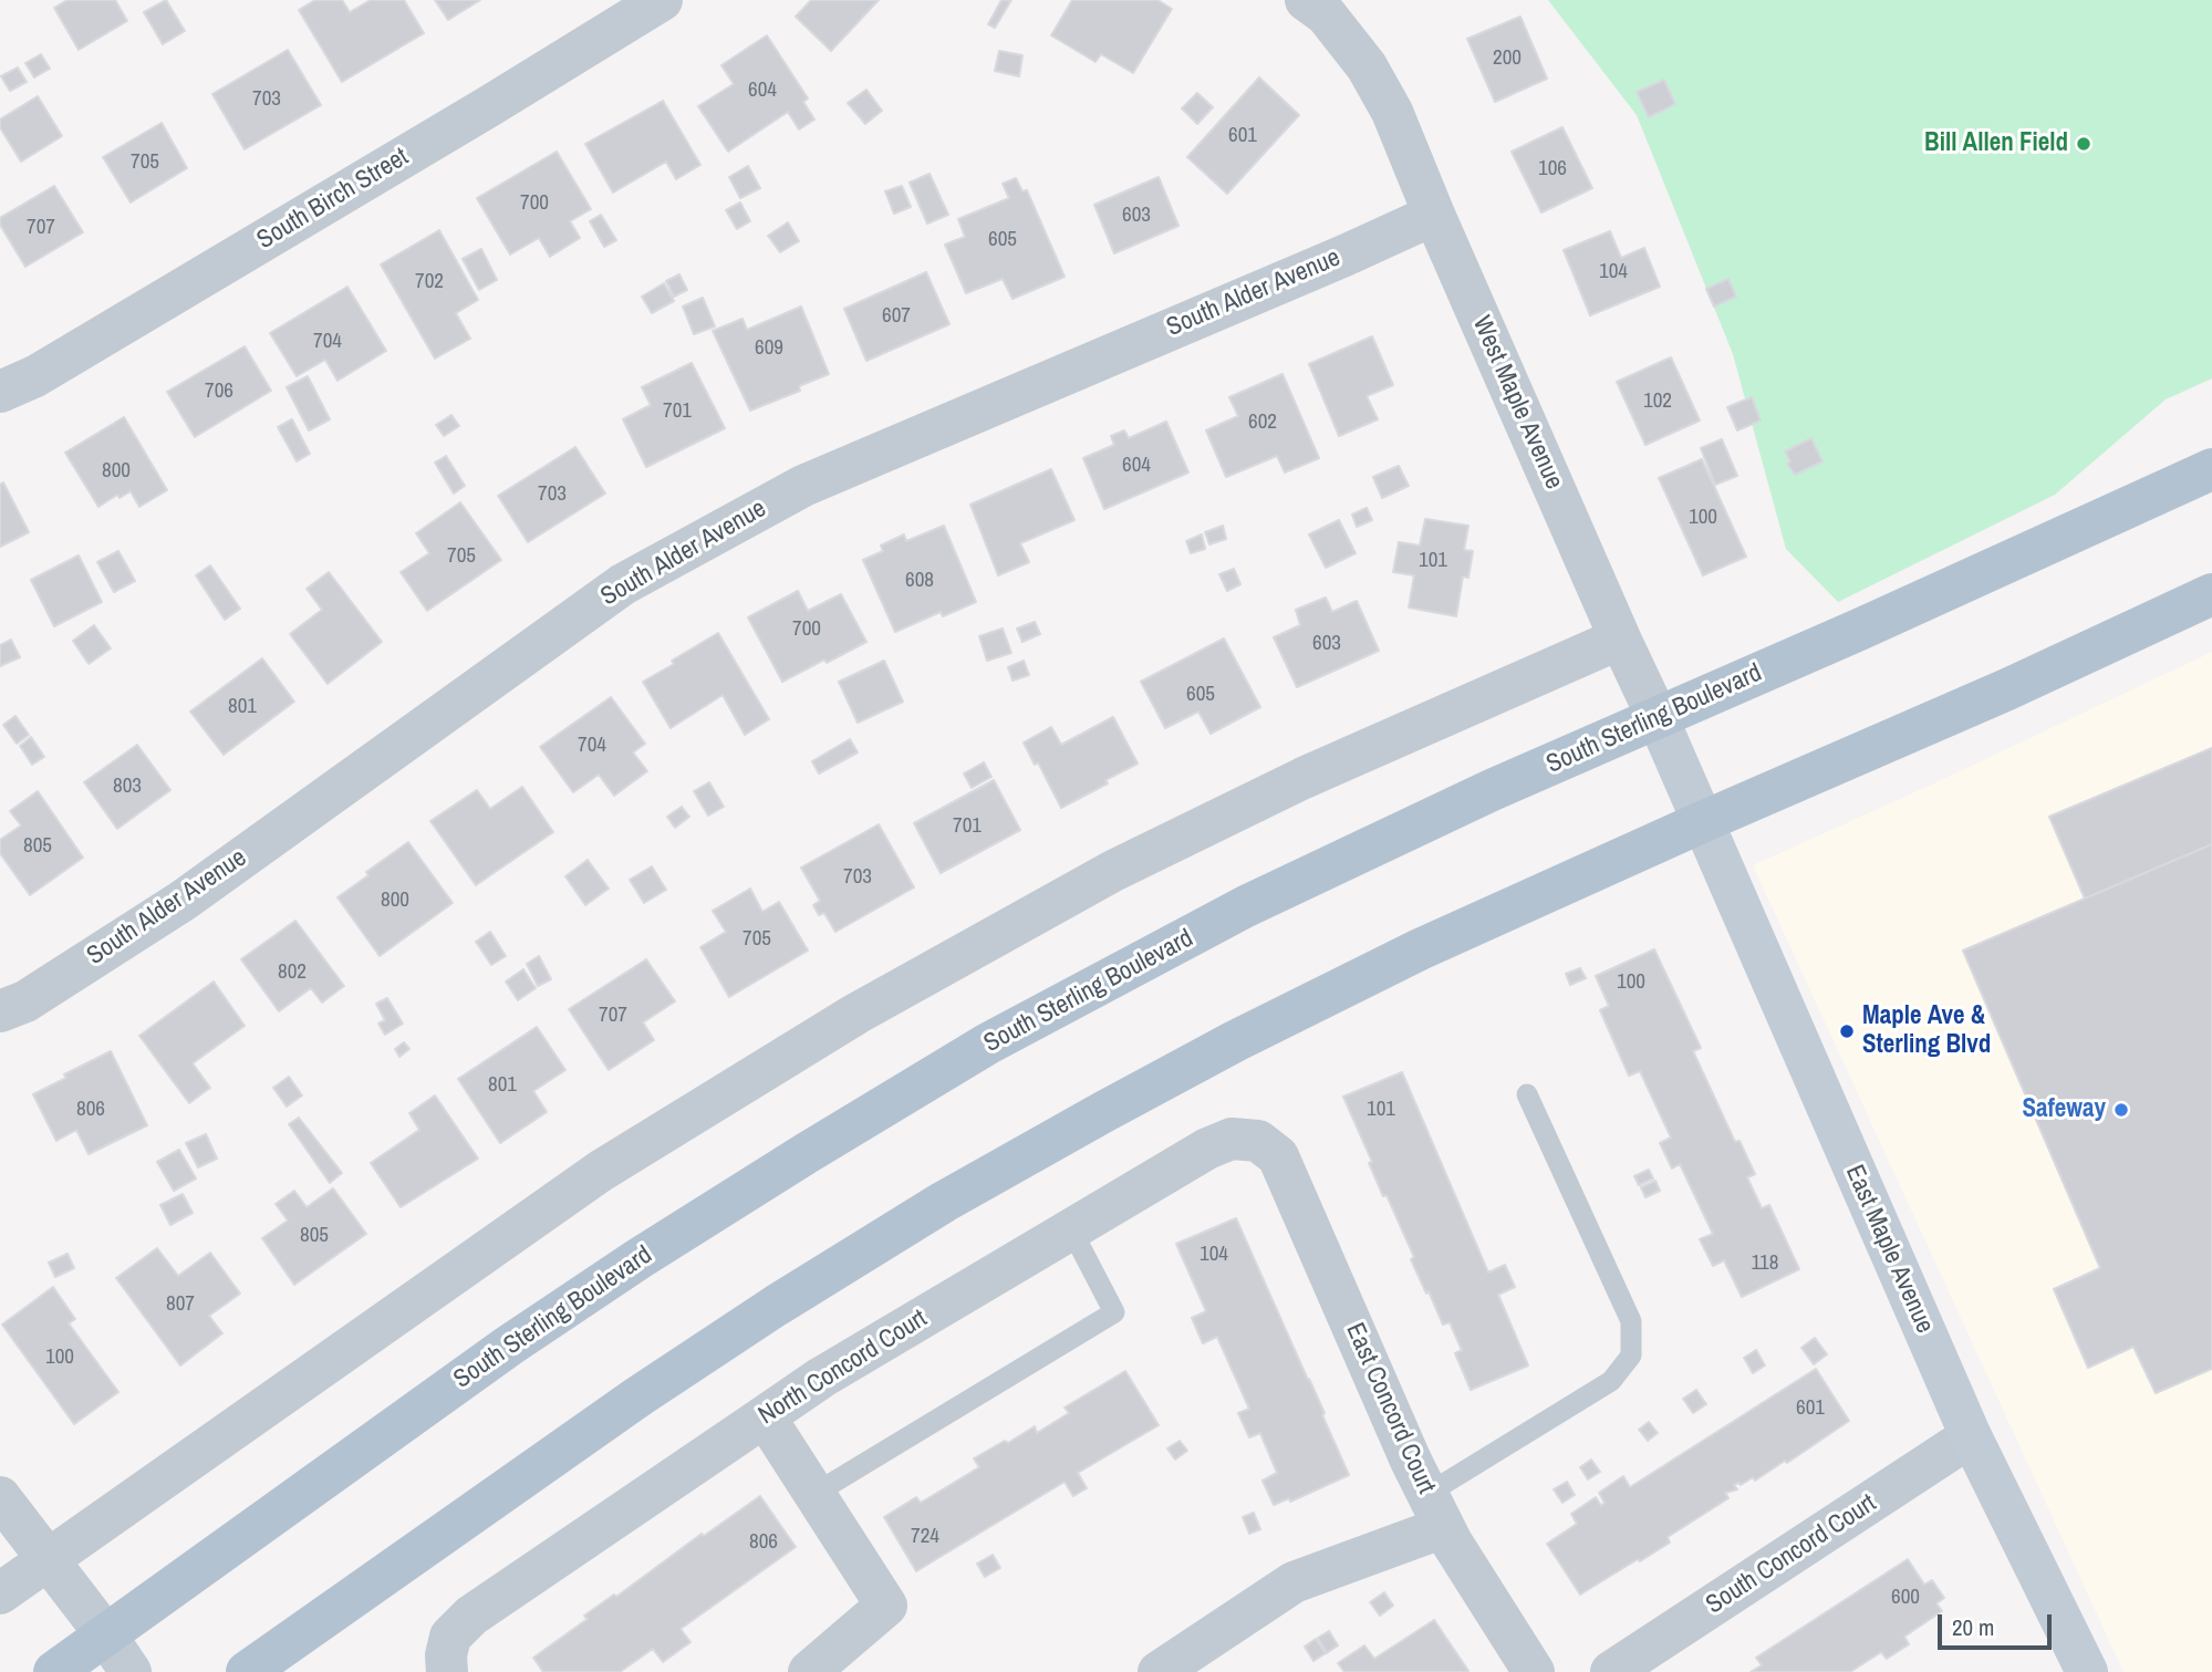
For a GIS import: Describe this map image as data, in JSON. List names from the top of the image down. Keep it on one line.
{"streets":{"main road":["West Maple Avenue","South Sterling Boulevard","East Maple Avenue"],"street":["South Birch Street","South Alder Avenue","North Concord Court","East Concord Court","South Concord Court"]},"crossings":[["South Alder Avenue","West Maple Avenue"],["West Maple Avenue","South Sterling Boulevard"],["West Maple Avenue","East Maple Avenue"],["East Maple Avenue","South Concord Court"],["North Concord Court","East Concord Court"]],"places":["Bill Allen Field","Maple Ave & Sterling Blvd","Safeway"],"house_numbers":["200","604","703","601","705","106","700","603","707","605","104","702","607","704","609","706","102","701","602","604","800","703","100","705","101","608","700","603","605","801","704","803","701","805","703","800","705","802","100","707","801","806","101","805","104","118","807","100","601","724","806","600"],"scale_bar":"20 m"}
